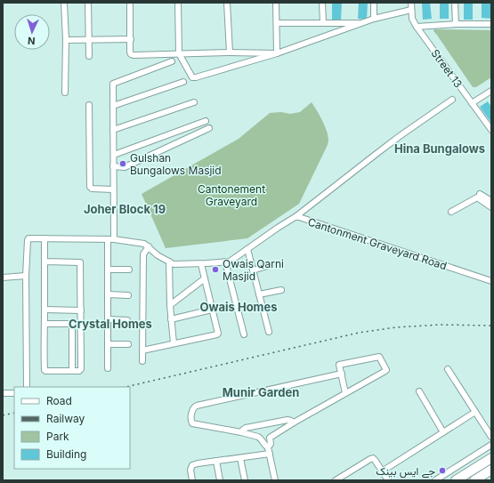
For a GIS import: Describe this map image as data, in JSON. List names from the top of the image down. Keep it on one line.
{"streets":{"street":["Street 13","Cantonment Graveyard Road"]},"districts":["Hina Bungalows","Joher Block 19","Owais Homes","Crystal Homes","Munir Garden"],"parks":["Cantonement Graveyard"],"places":["Gulshan Bungalows Masjid","Owais Qarni Masjid","جے ایس بینک"],"legend":["Road","Railway","Park","Building"],"north":"bottom"}
